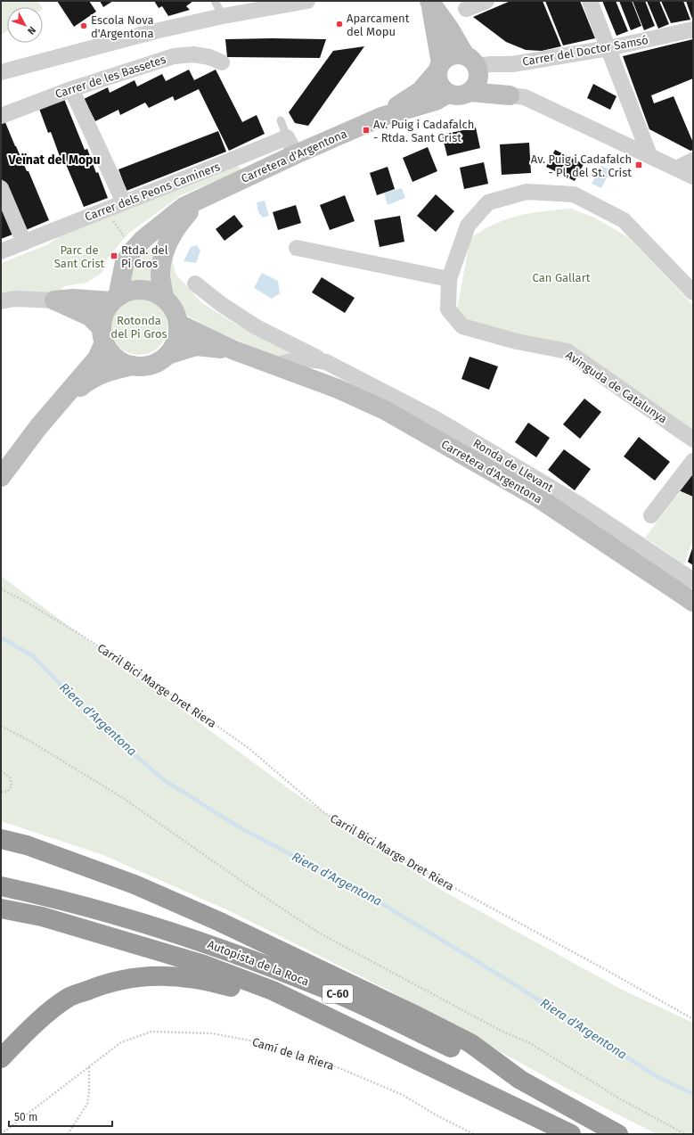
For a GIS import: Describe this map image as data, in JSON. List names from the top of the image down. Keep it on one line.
{"streets":{"highway":["Autopista de la Roca","C-60"],"street":["Carrer del Doctor Samsó","Carrer de les Bassetes","Carretera d'Argentona","Carrer dels Peons Caminers","Avinguda de Catalunya","Ronda de Llevant"],"path":["Carril Bici Marge Dret Riera","Camí de la Riera"]},"crossings":[["Carrer del Doctor Samsó","Carretera d'Argentona"],["Carretera d'Argentona","Carrer dels Peons Caminers"],["Carretera d'Argentona","Ronda de Llevant"],["Autopista de la Roca","C-60"]],"districts":["Veïnat del Mopu"],"water":["Riera d'Argentona"],"parks":["Parc de Sant Crist","Can Gallart","Rotonda del Pi Gros"],"places":{"other":["Aparcament del Mopu","Escola Nova d'Argentona"],"transit":["Av. Puig i Cadafalch - Rtda. Sant Crist","Av. Puig i Cadafalch - Pl, del St. Crist","Rtda. del Pi Gros"]},"scale_bar":"50 m","north":"bottom right"}
